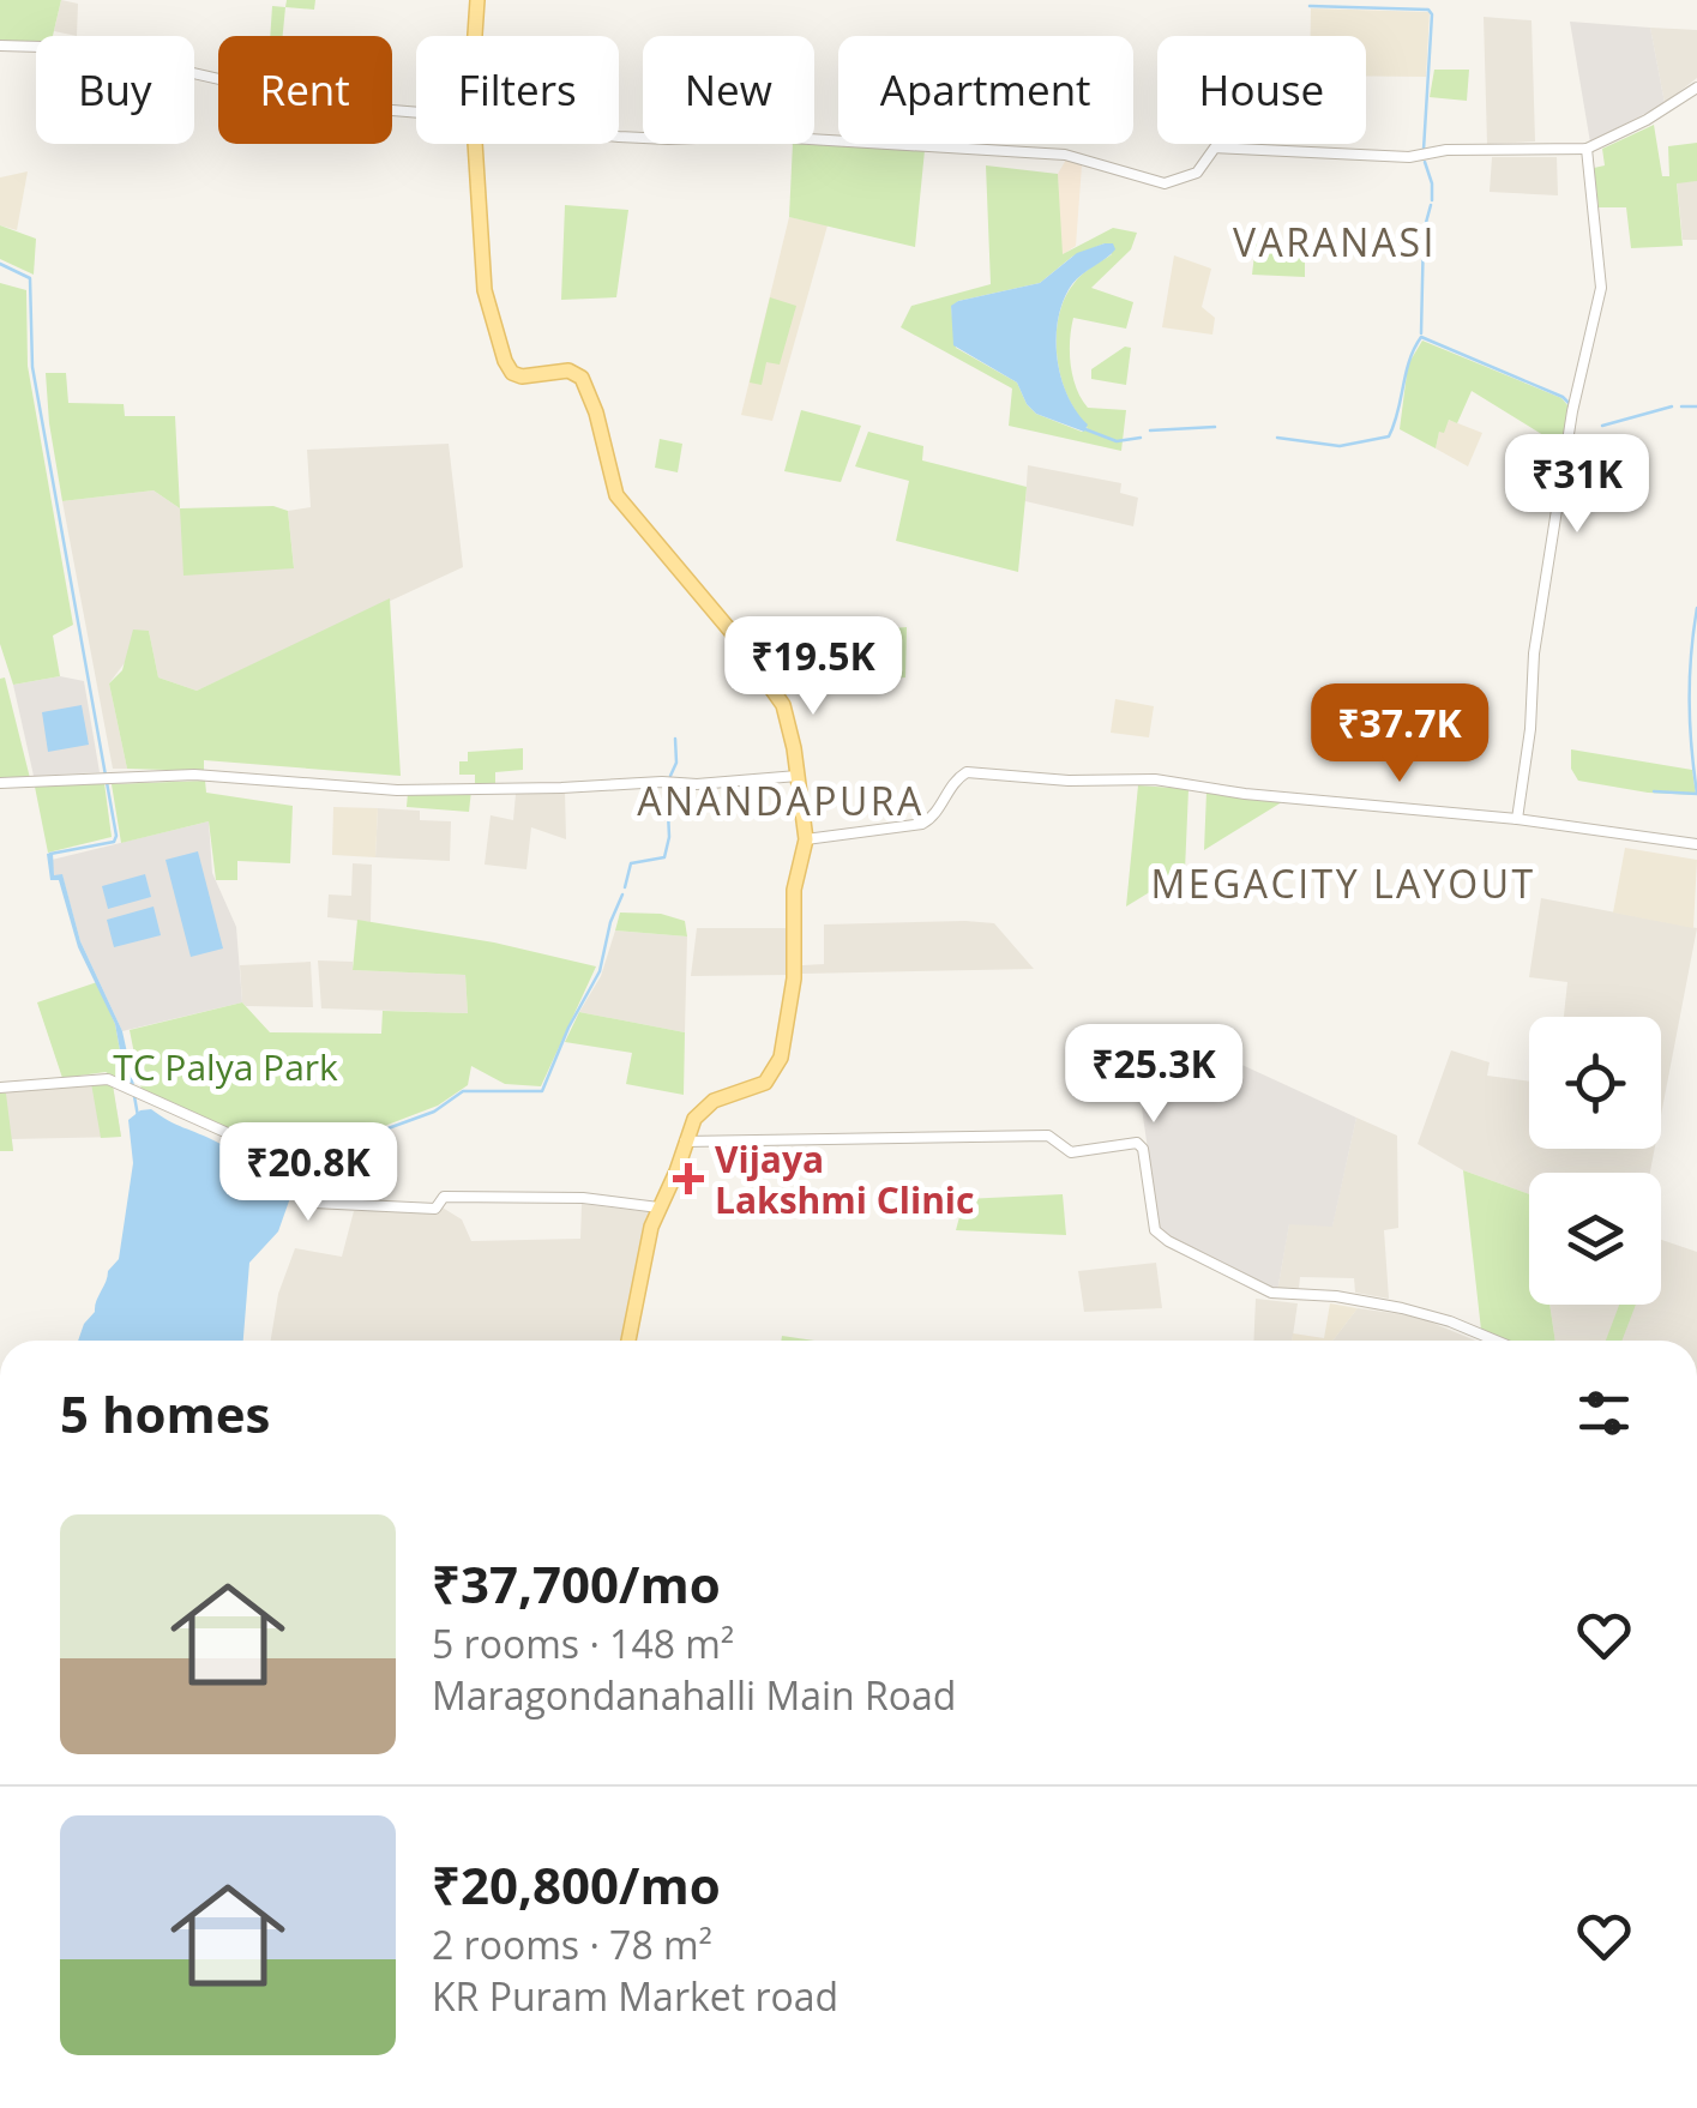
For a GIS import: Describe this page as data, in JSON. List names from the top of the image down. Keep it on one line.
{"districts":["VARANASI","ANANDAPURA","MEGACITY LAYOUT"],"parks":["TC Palya Park"],"places":{"health":["Vijaya Lakshmi Clinic"]},"page":{"chip":["Buy","Rent","Filters","New","Apartment","House"],"price":["₹31K","₹19.5K","₹37.7K","₹25.3K","₹20.8K"],"heading":"5 homes","list":[{"name":"₹37,700/mo","note":"5 rooms · 148 m² · Maragondanahalli Main Road"},{"name":"₹20,800/mo","note":"2 rooms · 78 m² · KR Puram Market road"}]}}
